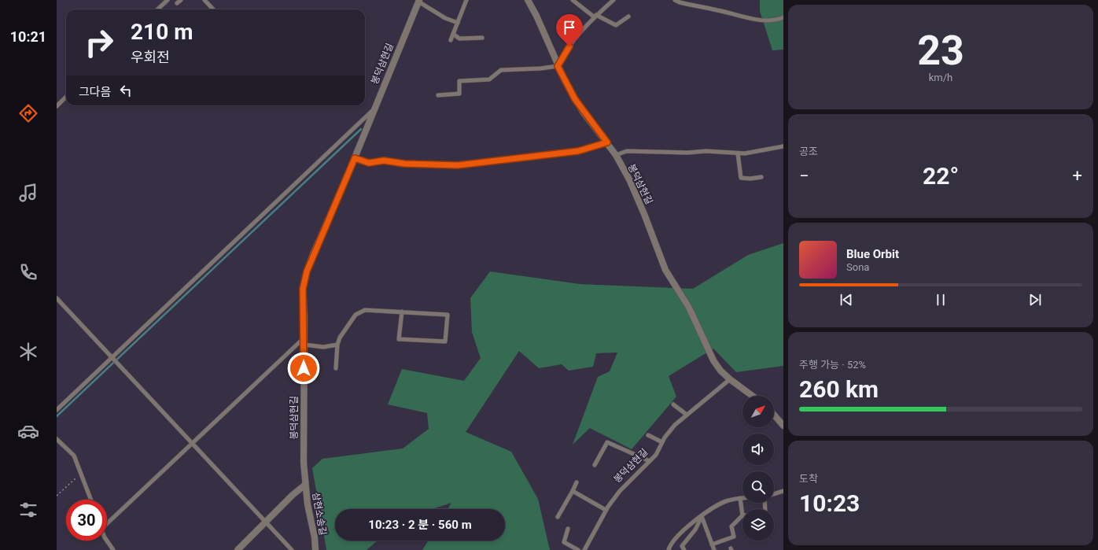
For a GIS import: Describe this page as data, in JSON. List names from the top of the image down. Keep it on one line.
{"streets":{"street":["봉덕삼현길","삼현소송길"]},"crossings":[["봉덕삼현길","삼현소송길"]],"north":"top right","page":{"tabs":"10:21","tile":[["23","km/h"],"공조",["주행 가능 · 52%","260 km"],["도착","10:23"]],"turn":["210 m","우회전"],"then":"그다음","heat":["−","22°","+"],"song":["Blue Orbit","Sona"],"limit":"30","trip":"10:23 · 2 분 · 560 m"}}
